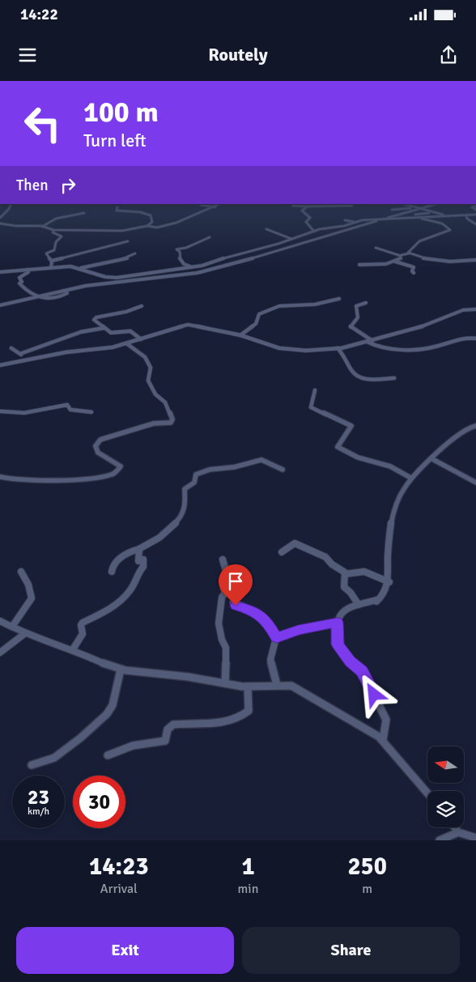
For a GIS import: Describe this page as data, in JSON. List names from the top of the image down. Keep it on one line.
{"north":"left","page":{"status":"14:22","header":"Routely","turn":["100 m","Turn left"],"then":"Then","speed":"23 km/h","limit":"30","eta":["14:23","Arrival","1","min","250","m"],"buttons":["Exit","Share"]}}
